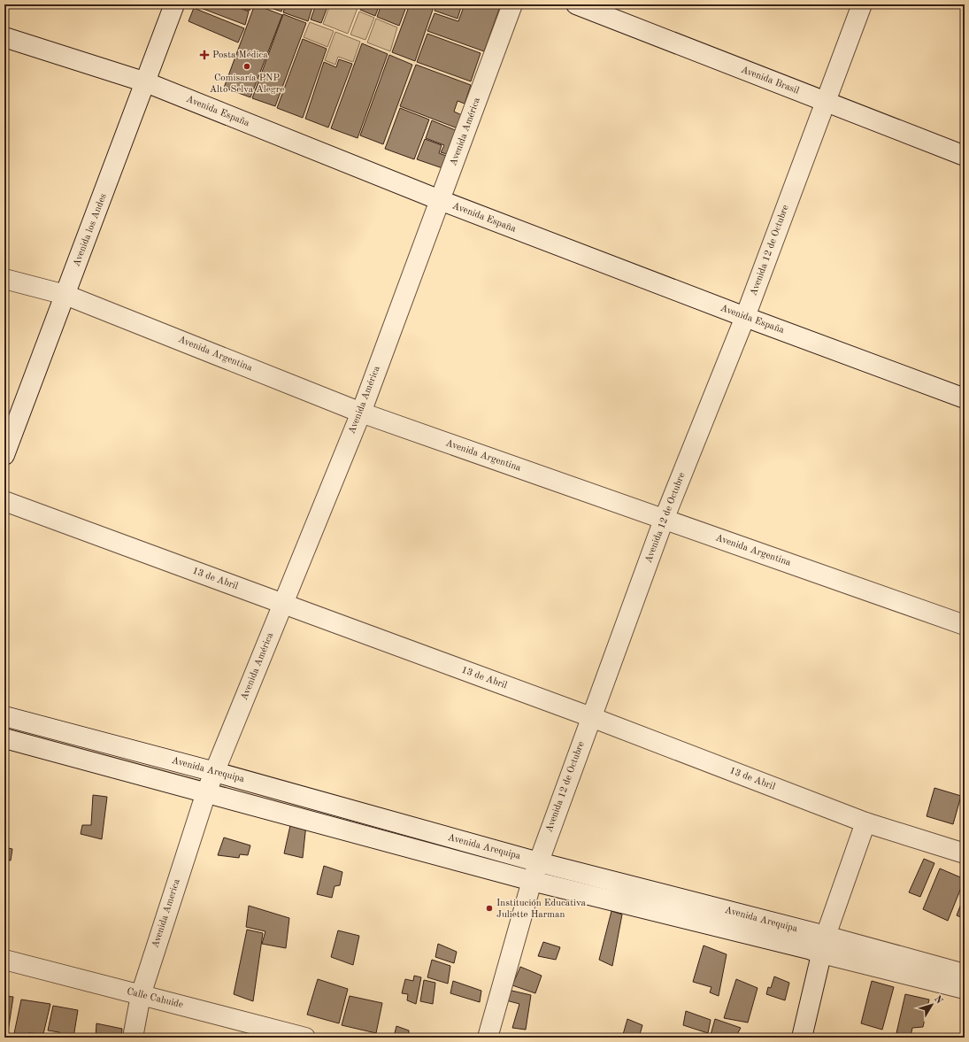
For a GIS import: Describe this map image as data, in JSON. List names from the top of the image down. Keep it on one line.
{"streets":{"street":["Avenida Brasil","Avenida España","Avenida América","Avenida los Andes","Avenida 12 de Octubre","Avenida Argentina","13 de Abril","Avenida Arequipa","Avenida America","Calle Cahuide"]},"crossings":[["Avenida Brasil","Avenida 12 de Octubre"],["Avenida España","Avenida América"],["Avenida España","Avenida los Andes"],["Avenida España","Avenida 12 de Octubre"],["Avenida América","Avenida Argentina"],["Avenida América","13 de Abril"],["Avenida América","Avenida Arequipa"],["Avenida América","Avenida America"],["Avenida los Andes","Avenida Argentina"],["Avenida 12 de Octubre","Avenida Argentina"],["Avenida 12 de Octubre","13 de Abril"],["Avenida 12 de Octubre","Avenida Arequipa"],["Avenida Arequipa","Avenida America"],["Avenida America","Calle Cahuide"]],"places":{"health":["Posta Médica"],"other":["Comisaría PNP Alto Selva Alegre","Institución Educativa Juliette Harman"]},"north":"top right"}
